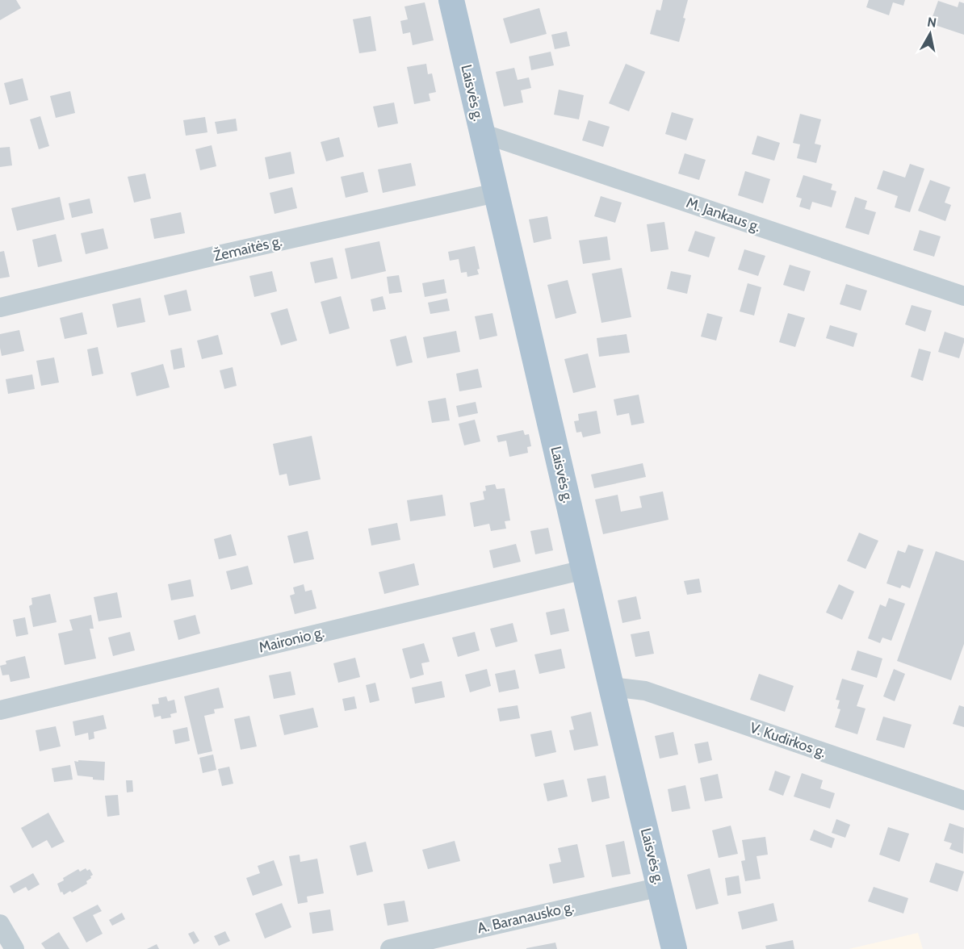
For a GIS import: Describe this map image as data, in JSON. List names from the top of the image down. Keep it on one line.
{"streets":{"main road":["Laisvės g."],"street":["M. Jankaus g.","Žemaitės g.","Maironio g.","V. Kudirkos g.","A. Baranausko g."]},"crossings":[["Laisvės g.","M. Jankaus g."],["Laisvės g.","Žemaitės g."],["Laisvės g.","Maironio g."],["Laisvės g.","V. Kudirkos g."],["Laisvės g.","A. Baranausko g."]],"north":"top"}
